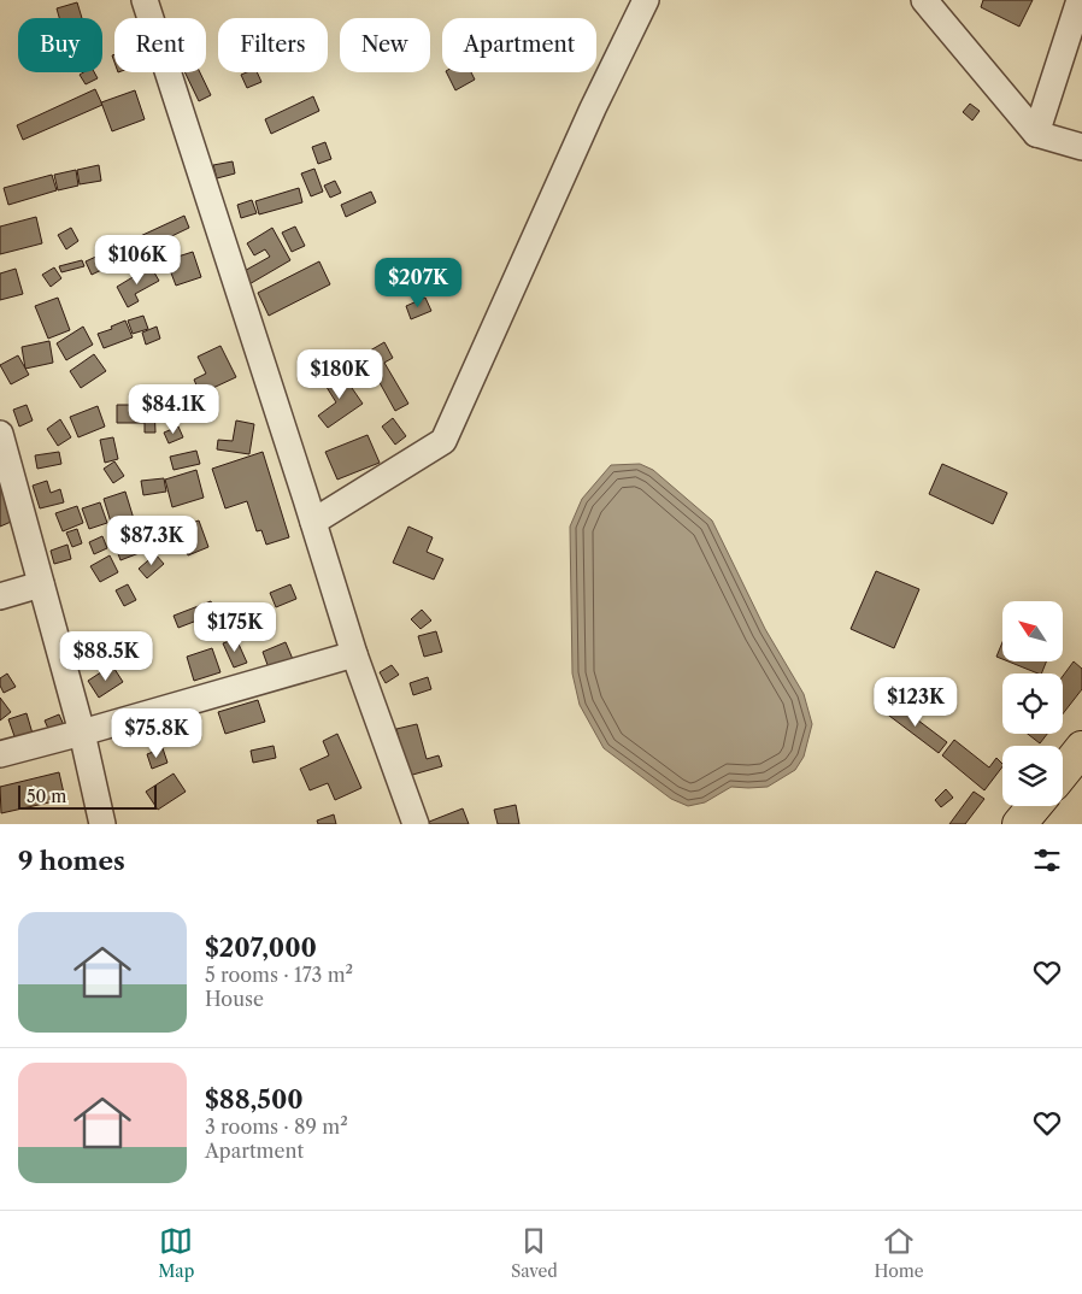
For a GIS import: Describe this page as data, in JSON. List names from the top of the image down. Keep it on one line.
{"scale_bar":"50 m","north":"top left","page":{"chip":["Buy","Rent","Filters","New","Apartment"],"price":["$106K","$207K","$180K","$84.1K","$87.3K","$175K","$88.5K","$123K","$75.8K"],"scale":"50 m","heading":"9 homes","list":[{"name":"$207,000","note":"5 rooms · 173 m² · House"},{"name":"$88,500","note":"3 rooms · 89 m² · Apartment"}],"tabs":["Map","Saved","Home"]}}
